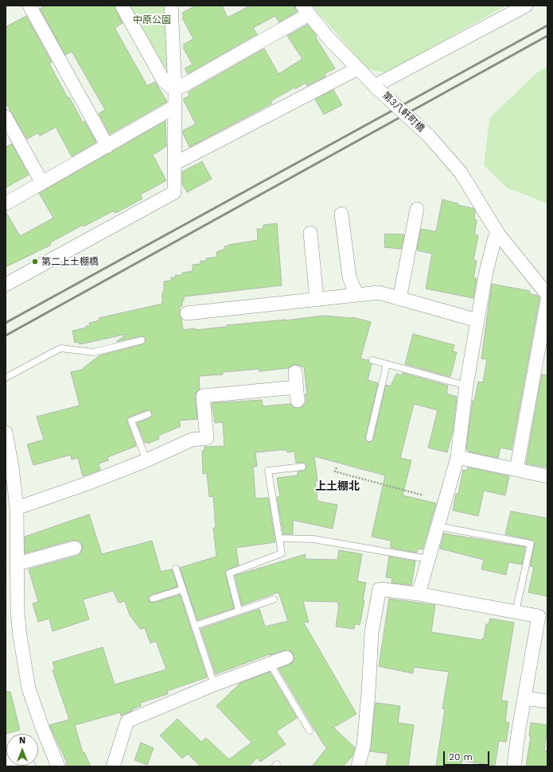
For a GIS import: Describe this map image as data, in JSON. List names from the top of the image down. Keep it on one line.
{"streets":{"street":["第3八軒町橋"]},"districts":["上土棚北"],"parks":["中原公園"],"places":["第二上土棚橋"],"scale_bar":"20 m","north":"top"}
